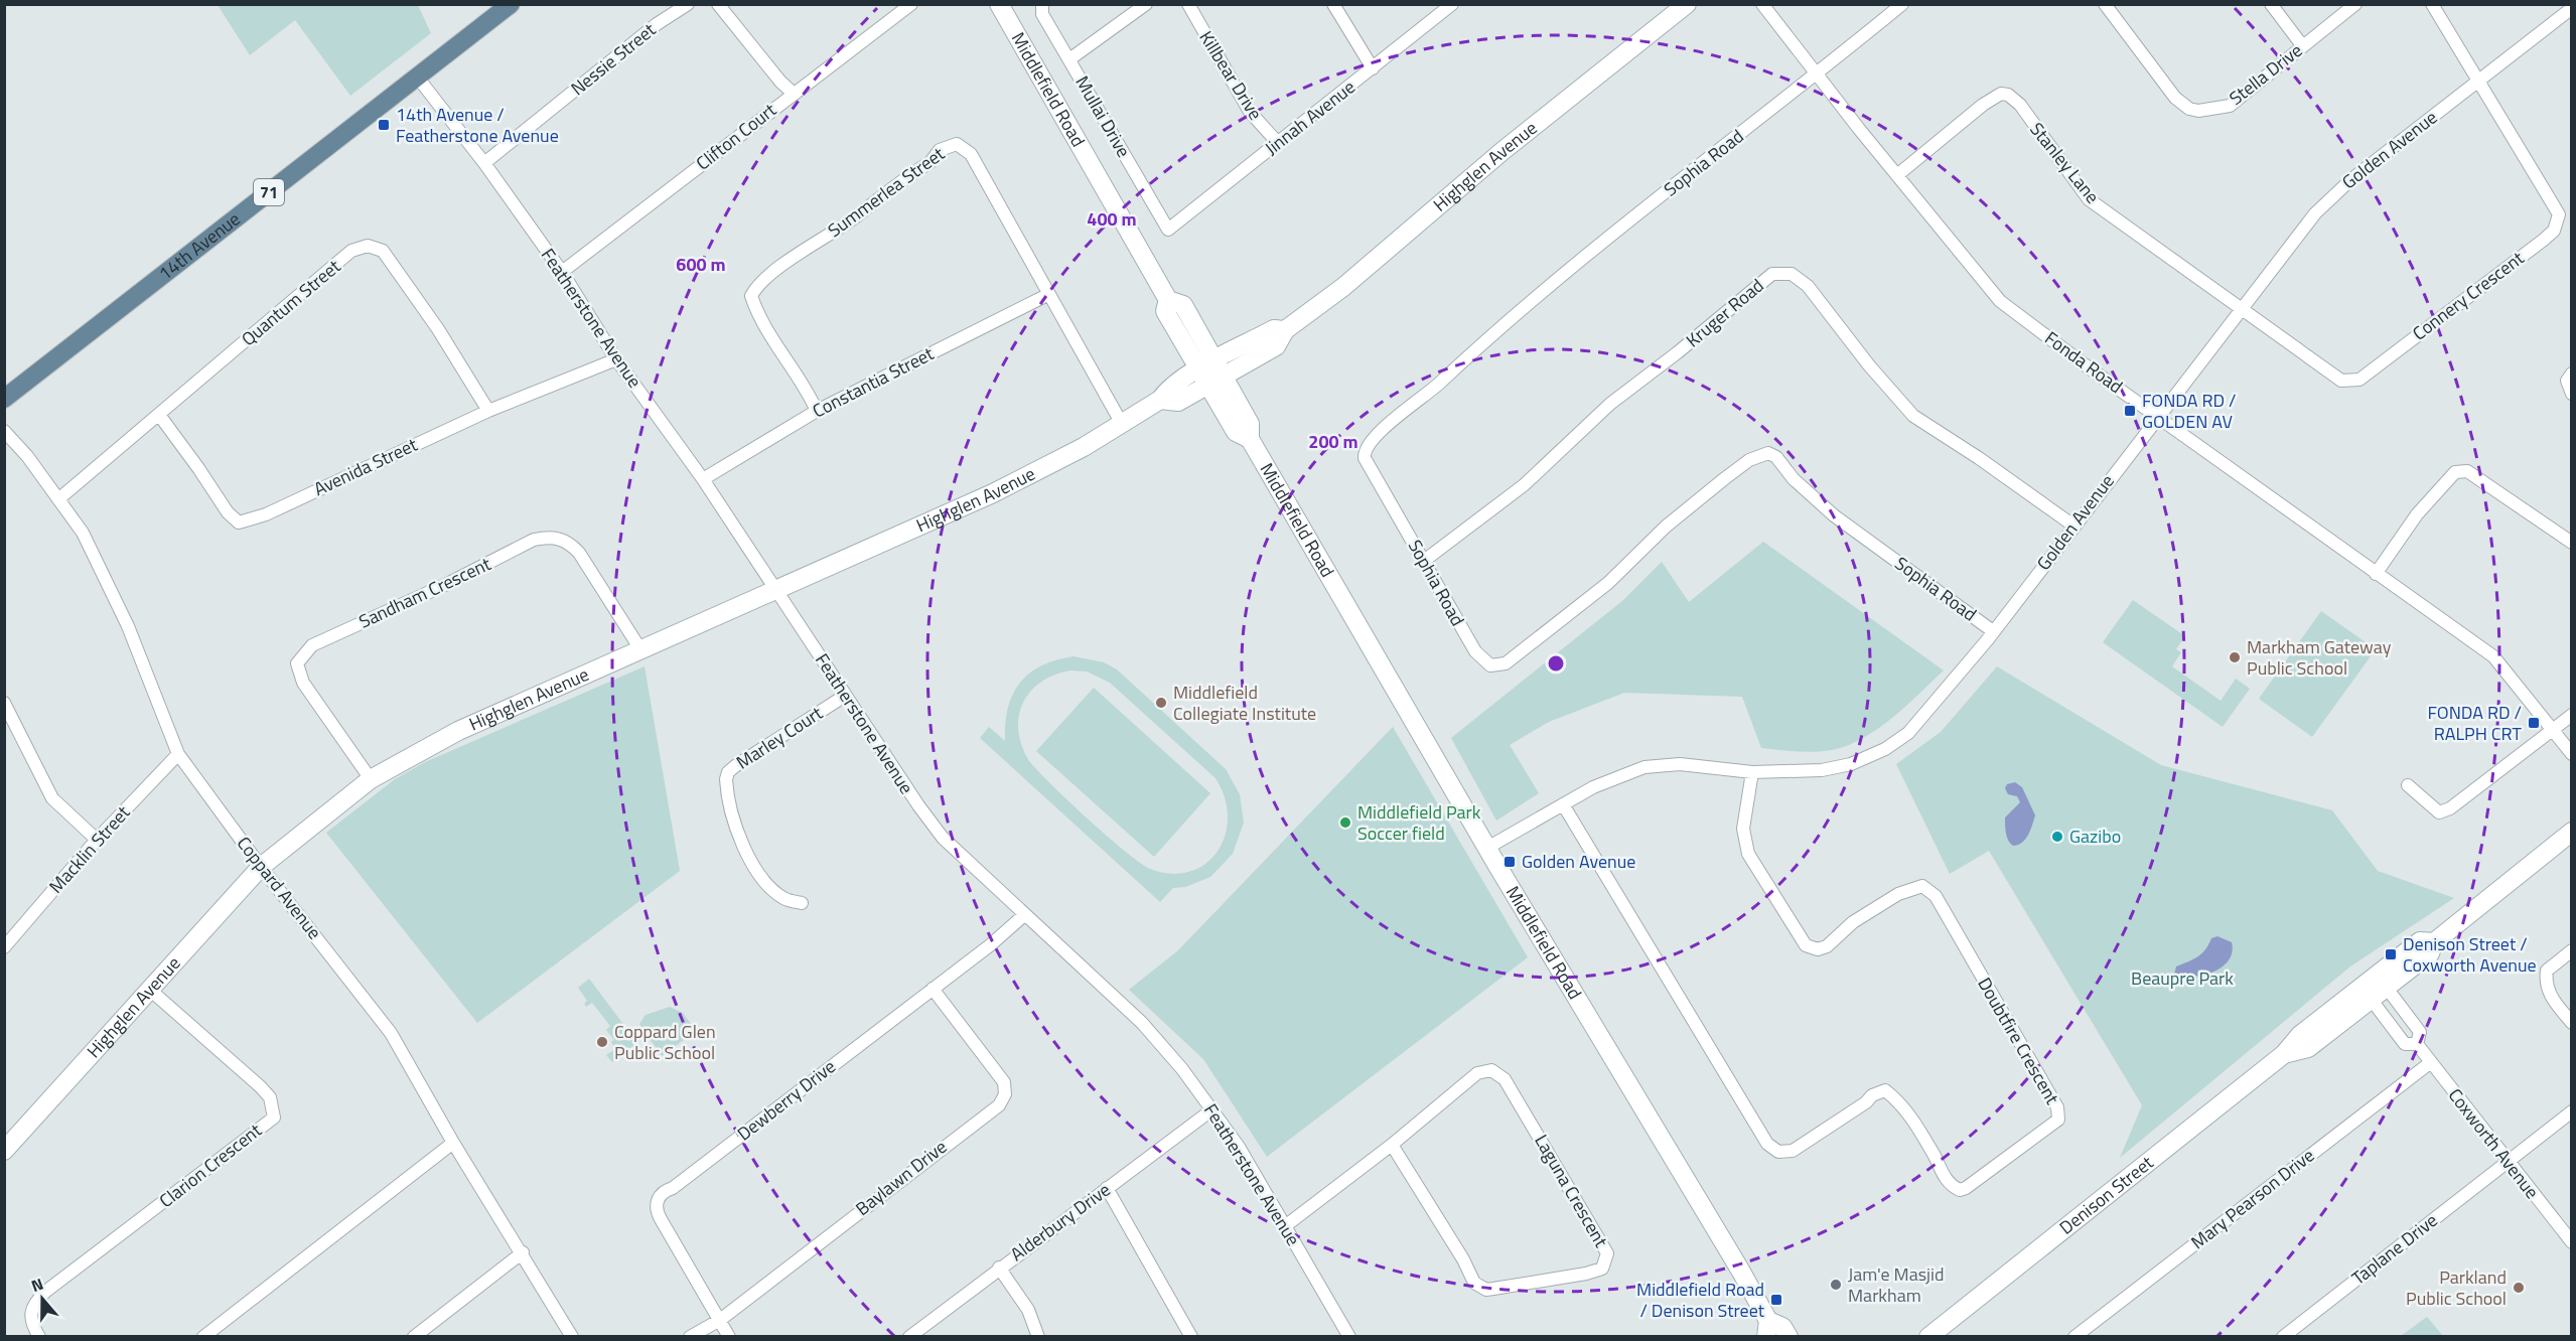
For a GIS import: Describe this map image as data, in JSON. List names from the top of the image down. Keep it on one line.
{"streets":{"main road":["71","14th Avenue"],"street":["Nessie Street","Stella Drive","Killbear Drive","Middlefield Road","Mullai Drive","Jinnah Avenue","Clifton Court","Golden Avenue","Sophia Road","Stanley Lane","Highglen Avenue","Summerlea Street","Connery Crescent","Quantum Street","Kruger Road","Featherstone Avenue","Fonda Road","Constantia Street","Avenida Street","Sandham Crescent","Marley Court","Macklin Street","Coppard Avenue","Doubtfire Crescent","Dewberry Drive","Coxworth Avenue","Clarion Crescent","Baylawn Drive","Laguna Crescent","Denison Street","Mary Pearson Drive","Alderbury Drive","Taplane Drive"]},"crossings":[["Nessie Street","Featherstone Avenue"],["Killbear Drive","Jinnah Avenue"],["Middlefield Road","Golden Avenue"],["Middlefield Road","Highglen Avenue"],["Mullai Drive","Jinnah Avenue"],["Clifton Court","Featherstone Avenue"],["Golden Avenue","Sophia Road"],["Golden Avenue","Stanley Lane"],["Golden Avenue","Connery Crescent"],["Golden Avenue","Kruger Road"],["Golden Avenue","Fonda Road"],["Golden Avenue","Doubtfire Crescent"],["Sophia Road","Kruger Road"],["Sophia Road","Fonda Road"],["Stanley Lane","Connery Crescent"],["Stanley Lane","Fonda Road"],["Highglen Avenue","Summerlea Street"],["Highglen Avenue","Featherstone Avenue"],["Highglen Avenue","Sandham Crescent"],["Highglen Avenue","Coppard Avenue"],["Highglen Avenue","Clarion Crescent"],["Summerlea Street","Constantia Street"],["14th Avenue","Featherstone Avenue"],["Quantum Street","Avenida Street"],["Quantum Street","Coppard Avenue"],["Featherstone Avenue","Constantia Street"],["Featherstone Avenue","Avenida Street"],["Featherstone Avenue","Marley Court"],["Featherstone Avenue","Dewberry Drive"],["Featherstone Avenue","Laguna Crescent"],["Featherstone Avenue","Alderbury Drive"],["Macklin Street","Coppard Avenue"],["Dewberry Drive","Baylawn Drive"],["Coxworth Avenue","Denison Street"],["Coxworth Avenue","Mary Pearson Drive"],["Coxworth Avenue","Taplane Drive"]],"parks":["Beaupre Park"],"places":{"transit":["14th Avenue / Featherstone Avenue","FONDA RD / GOLDEN AV","FONDA RD / RALPH CRT","Golden Avenue","Denison Street / Coxworth Avenue","Middlefield Road / Denison Street"],"other":["Markham Gateway Public School","Middlefield Collegiate Institute","Middlefield Park Soccer field","Gazibo","Coppard Glen Public School","Jam'e Masjid Markham","Parkland Public School"]},"north":"top","rings":["400 m","600 m","200 m"]}
